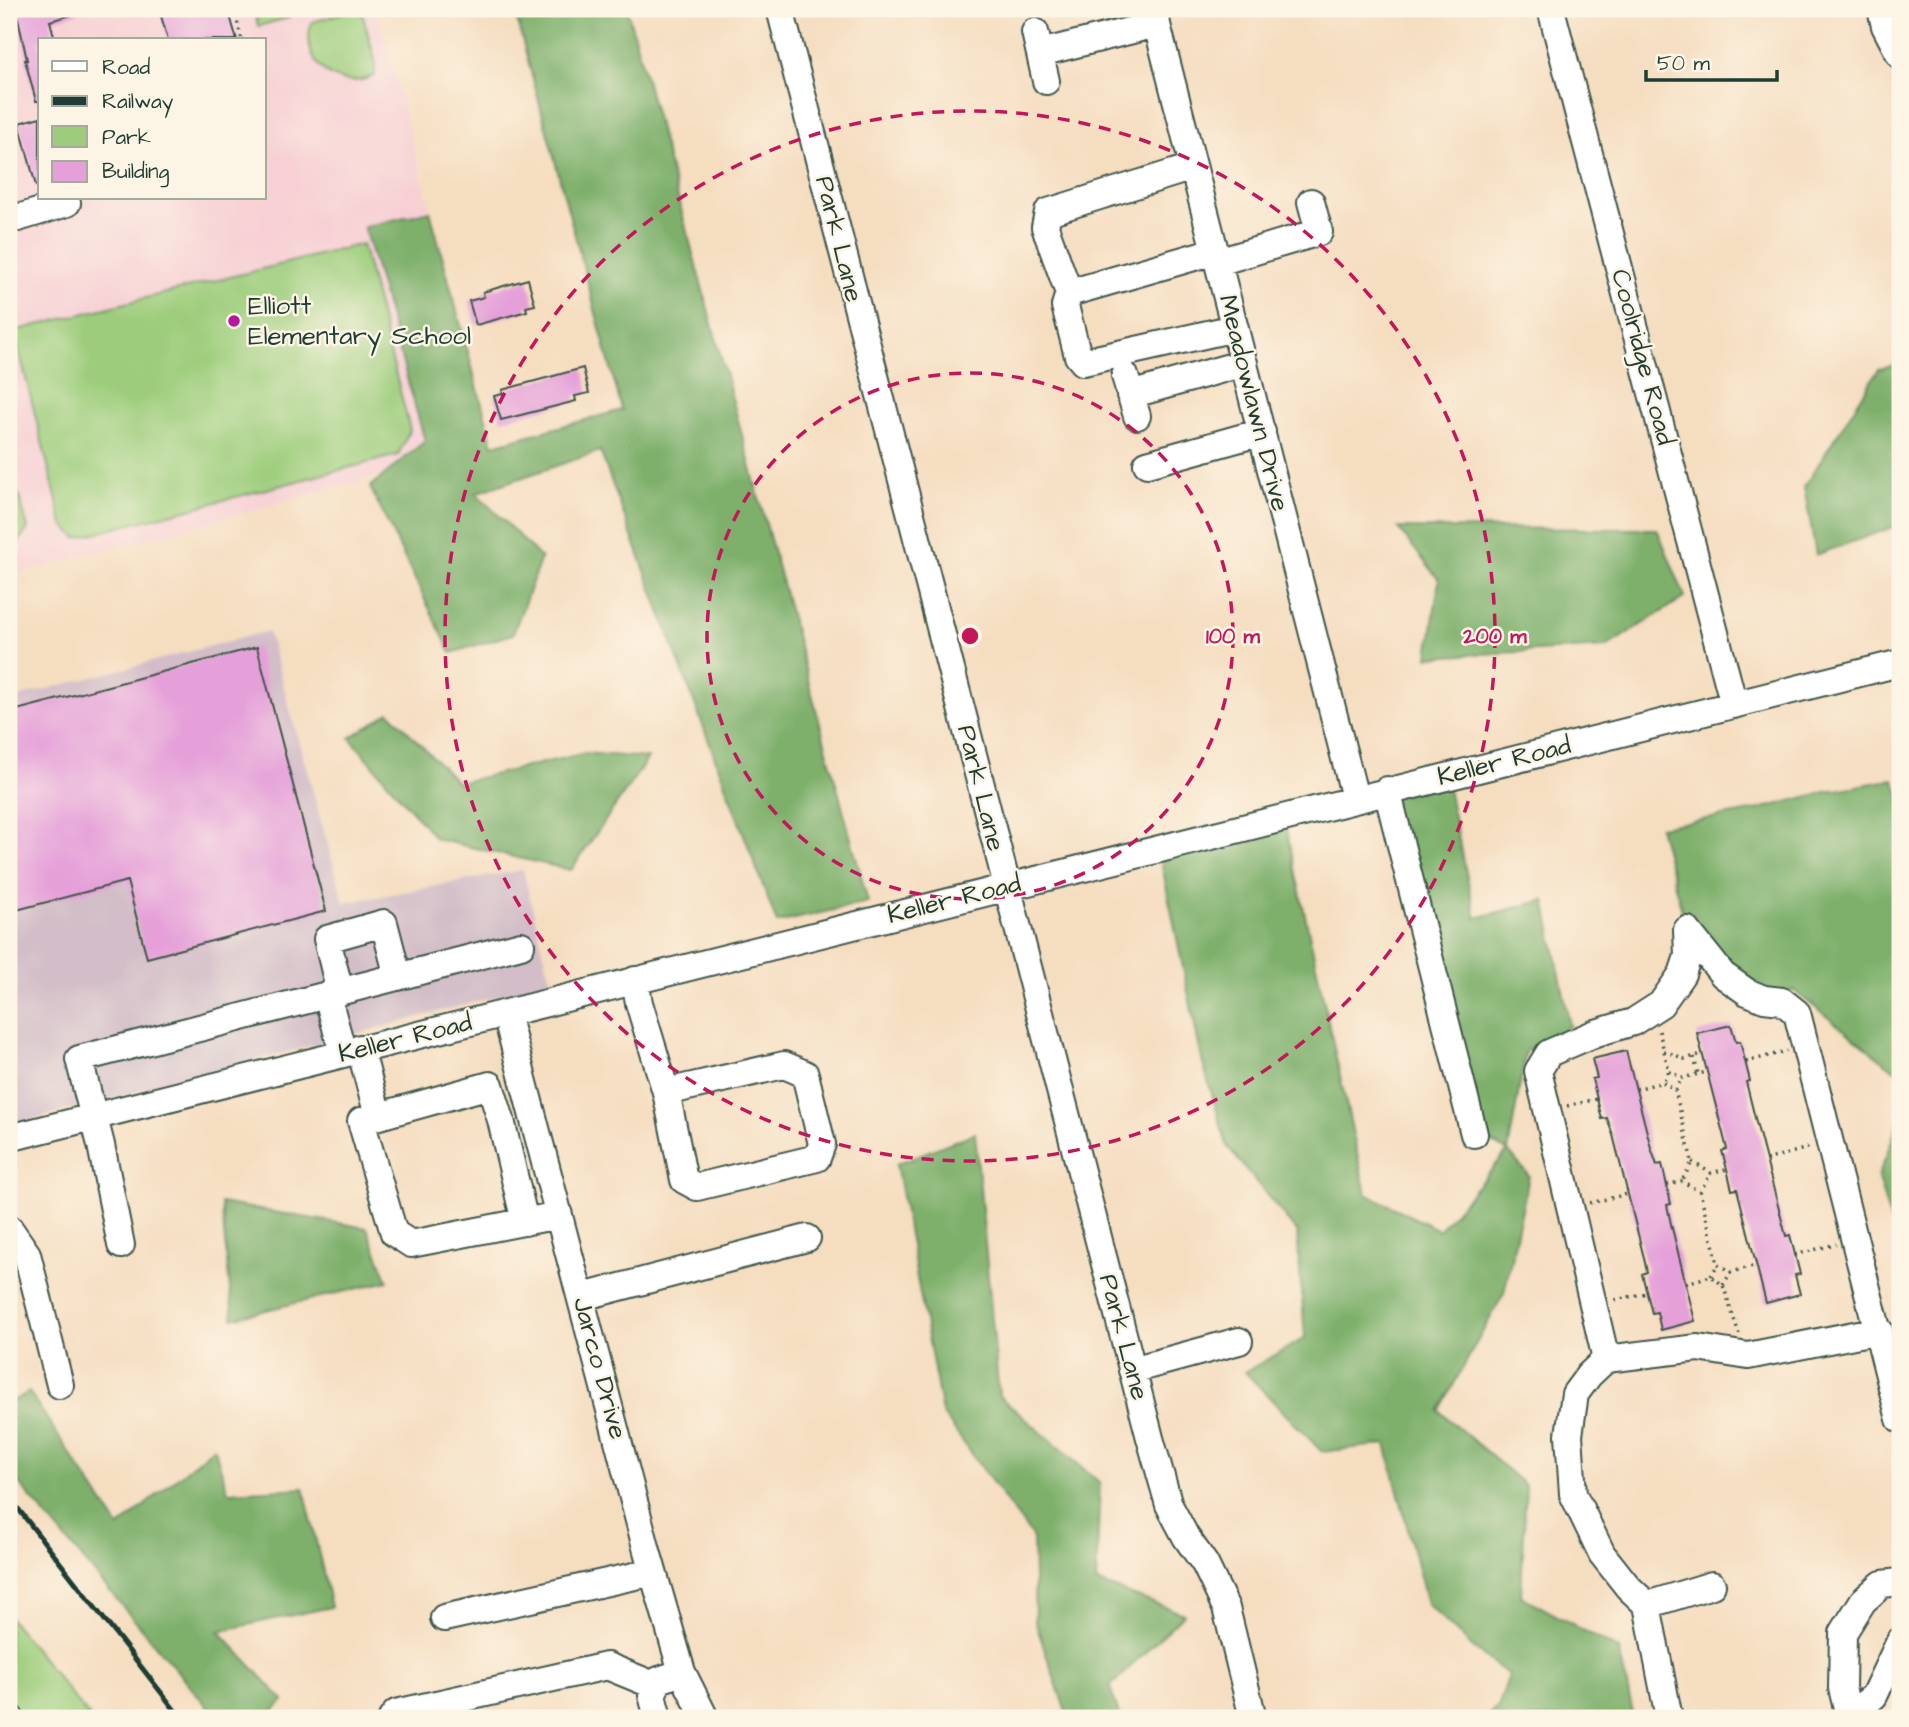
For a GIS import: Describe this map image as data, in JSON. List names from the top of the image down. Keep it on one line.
{"streets":{"street":["Park Lane","Coolridge Road","Meadowlawn Drive","Keller Road","Jarco Drive"]},"crossings":[["Park Lane","Keller Road"],["Coolridge Road","Keller Road"],["Meadowlawn Drive","Keller Road"],["Keller Road","Jarco Drive"]],"places":["Elliott Elementary School"],"legend":["Road","Railway","Park","Building"],"scale_bar":"50 m","rings":["100 m","200 m"]}
